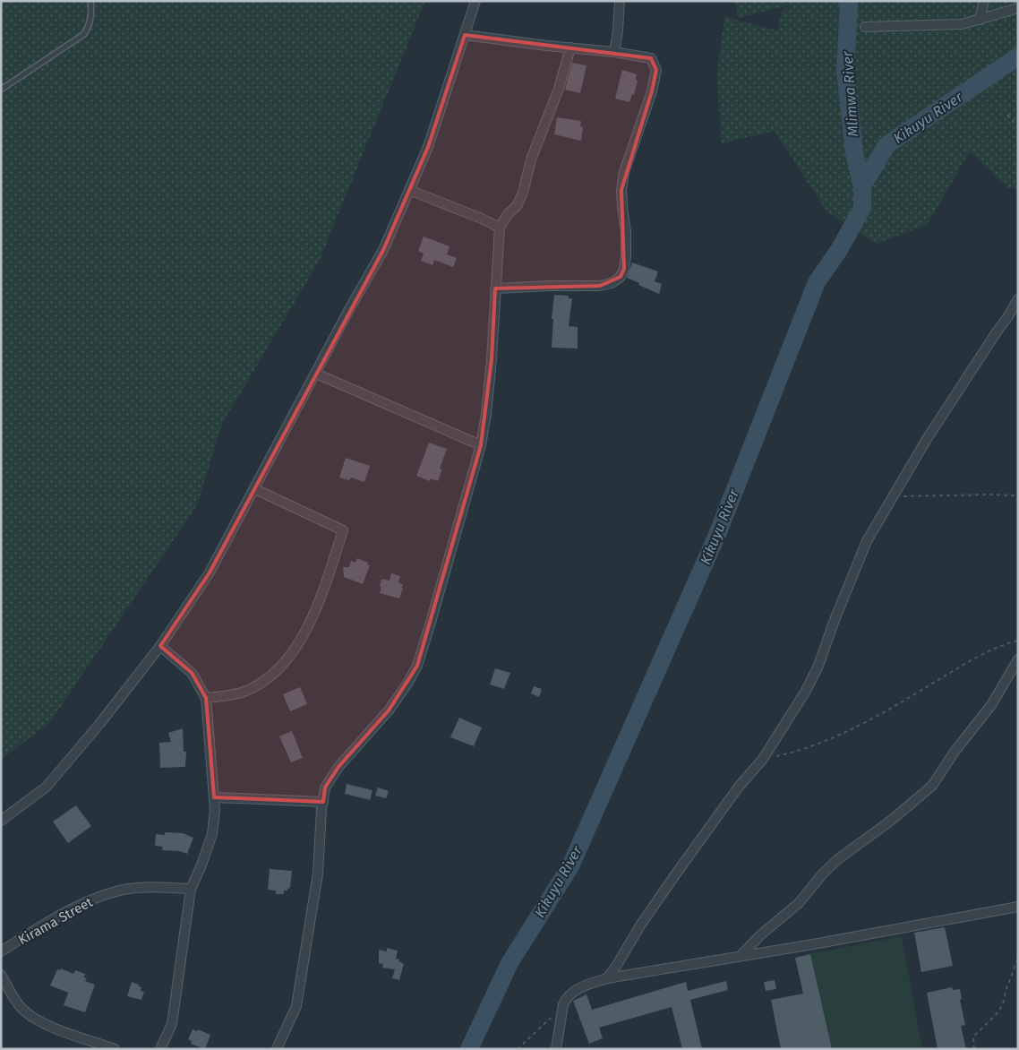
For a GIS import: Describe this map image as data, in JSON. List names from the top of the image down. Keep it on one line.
{"streets":{"street":["Kirama Street"]},"water":["Mlimwa River","Kikuyu River"]}
